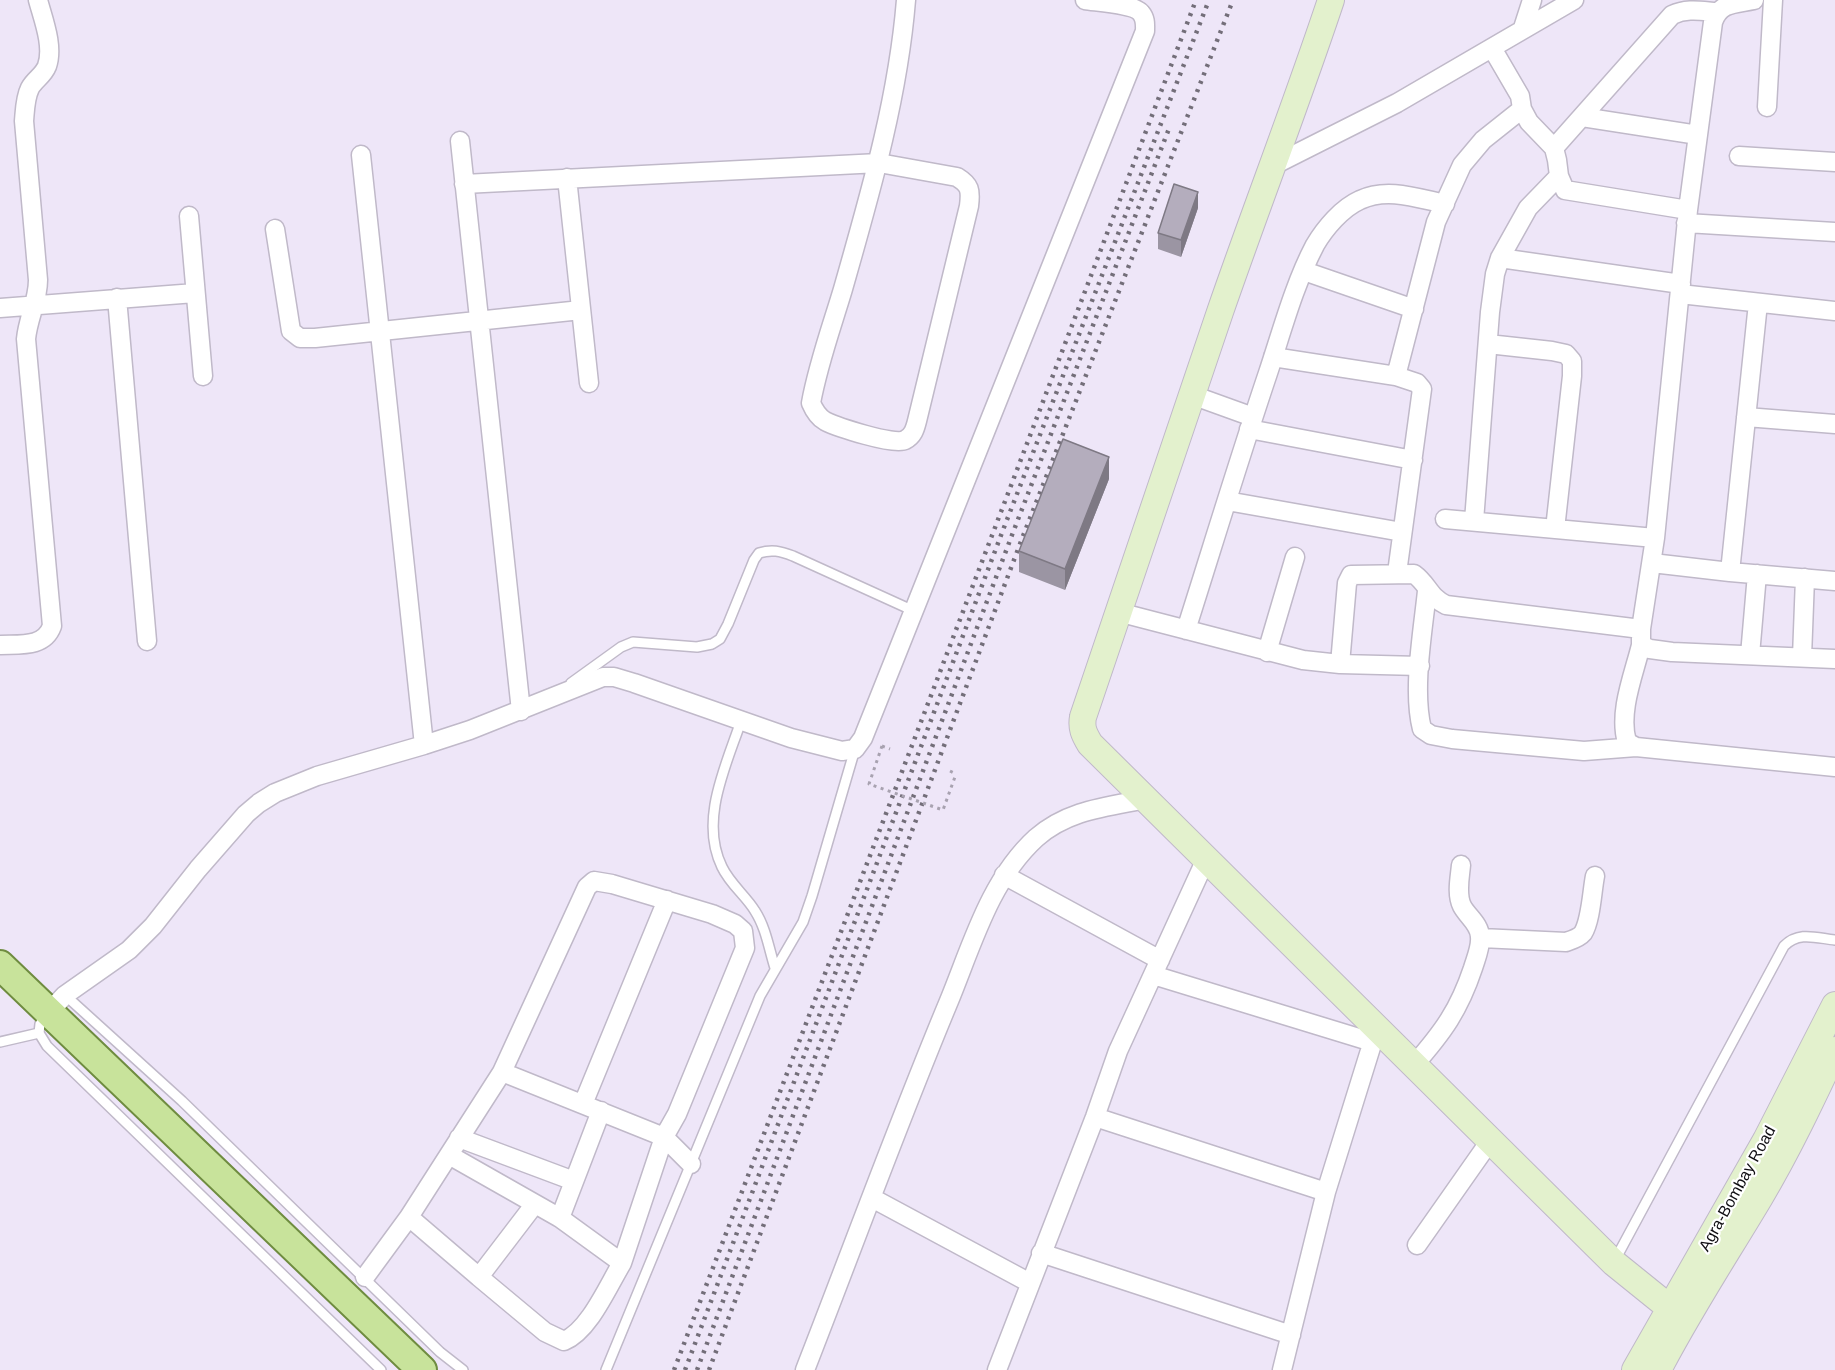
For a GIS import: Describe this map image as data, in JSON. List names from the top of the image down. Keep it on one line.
{"streets":{"street":["Agra-Bombay Road"]}}
